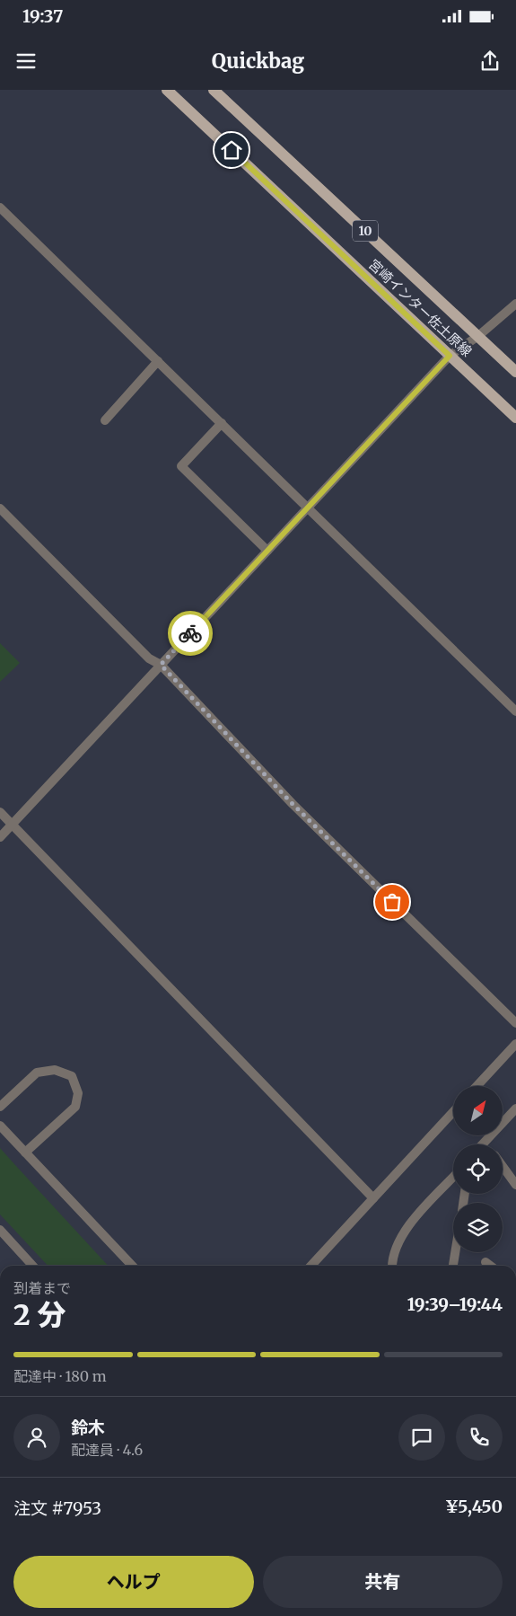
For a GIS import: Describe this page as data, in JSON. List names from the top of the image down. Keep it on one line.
{"streets":{"main road":["10","宮崎インター佐土原線"]},"north":"top right","page":{"status":"19:37","header":"Quickbag","heading":["2 分","到着まで","19:39–19:44"],"panel":["鈴木","配達員 · 4.6","注文 #7953","¥5,450"],"bar":"配達中 · 180 m","buttons":["ヘルプ","共有"]}}
